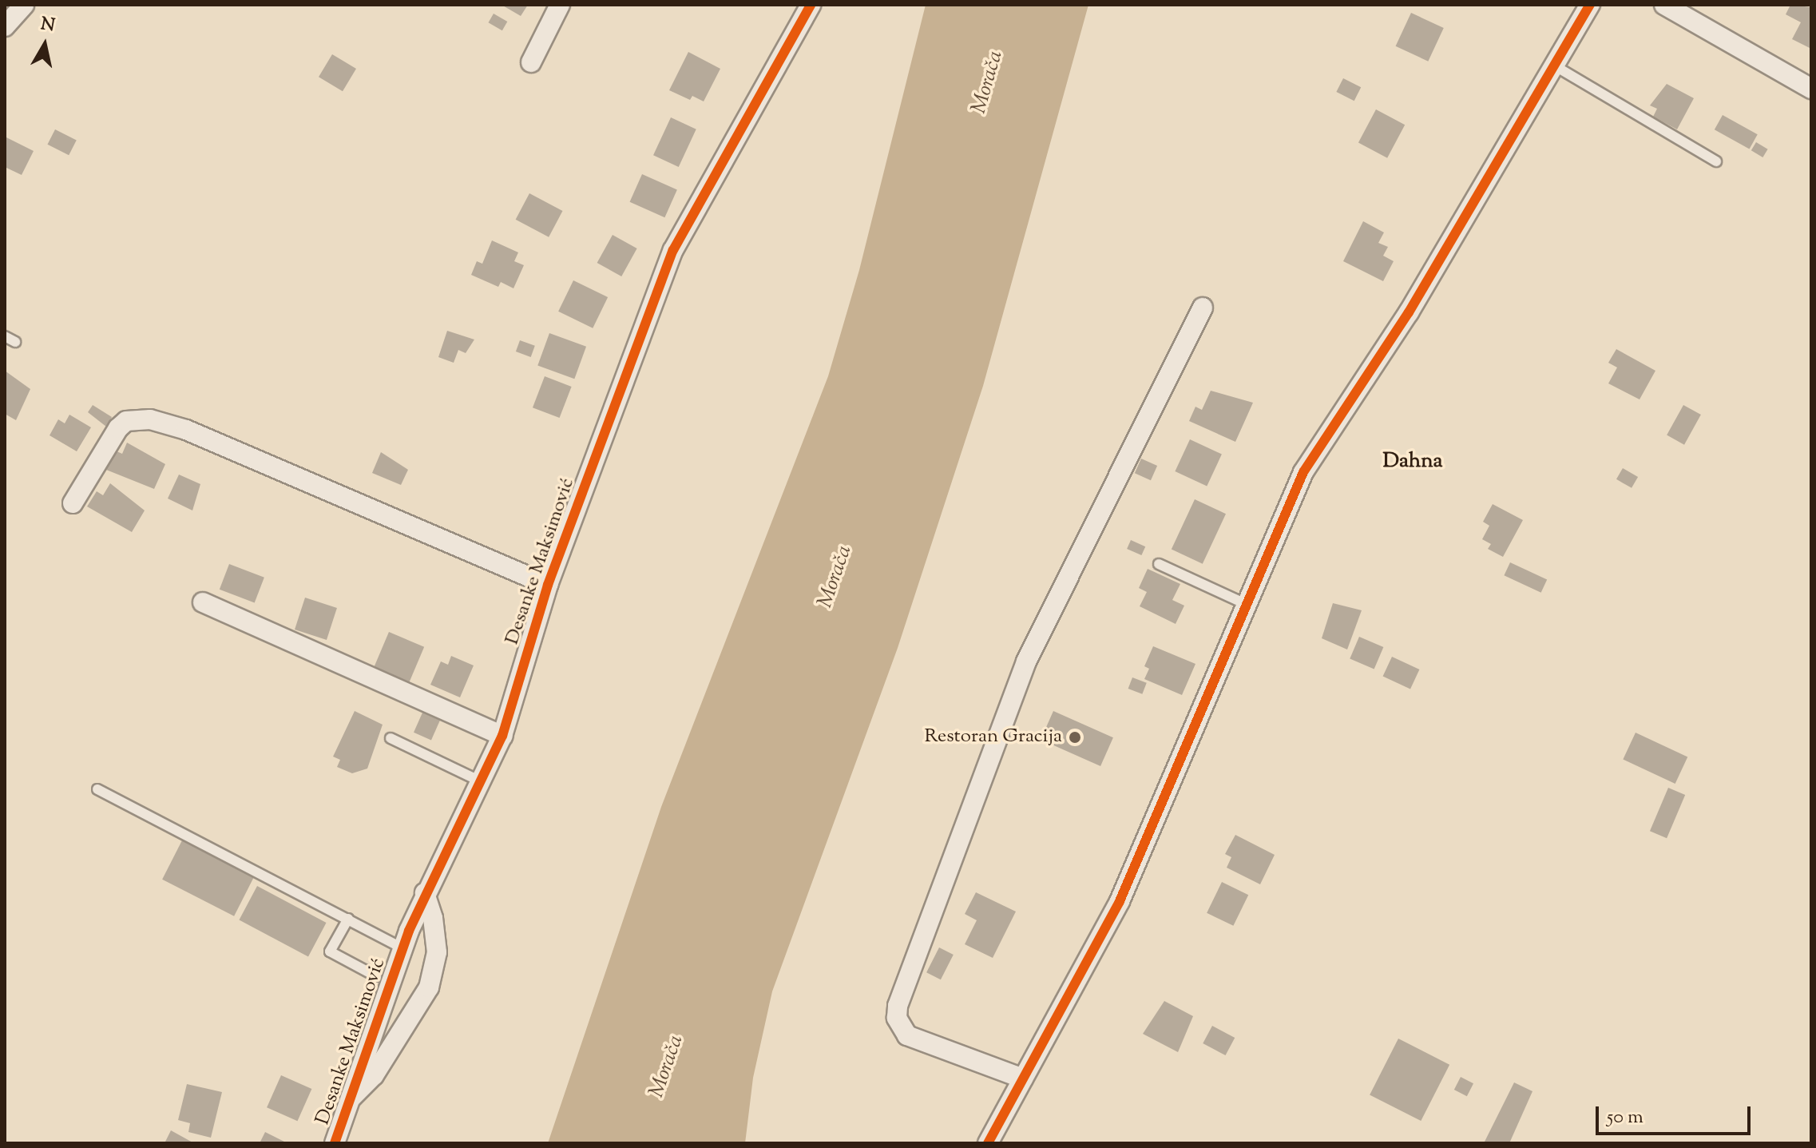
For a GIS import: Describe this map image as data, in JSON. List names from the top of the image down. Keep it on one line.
{"streets":{"street":["Desanke Maksimović"]},"districts":["Dahna"],"water":["Morača"],"places":["Restoran Gracija"],"scale_bar":"50 m","north":"top"}
